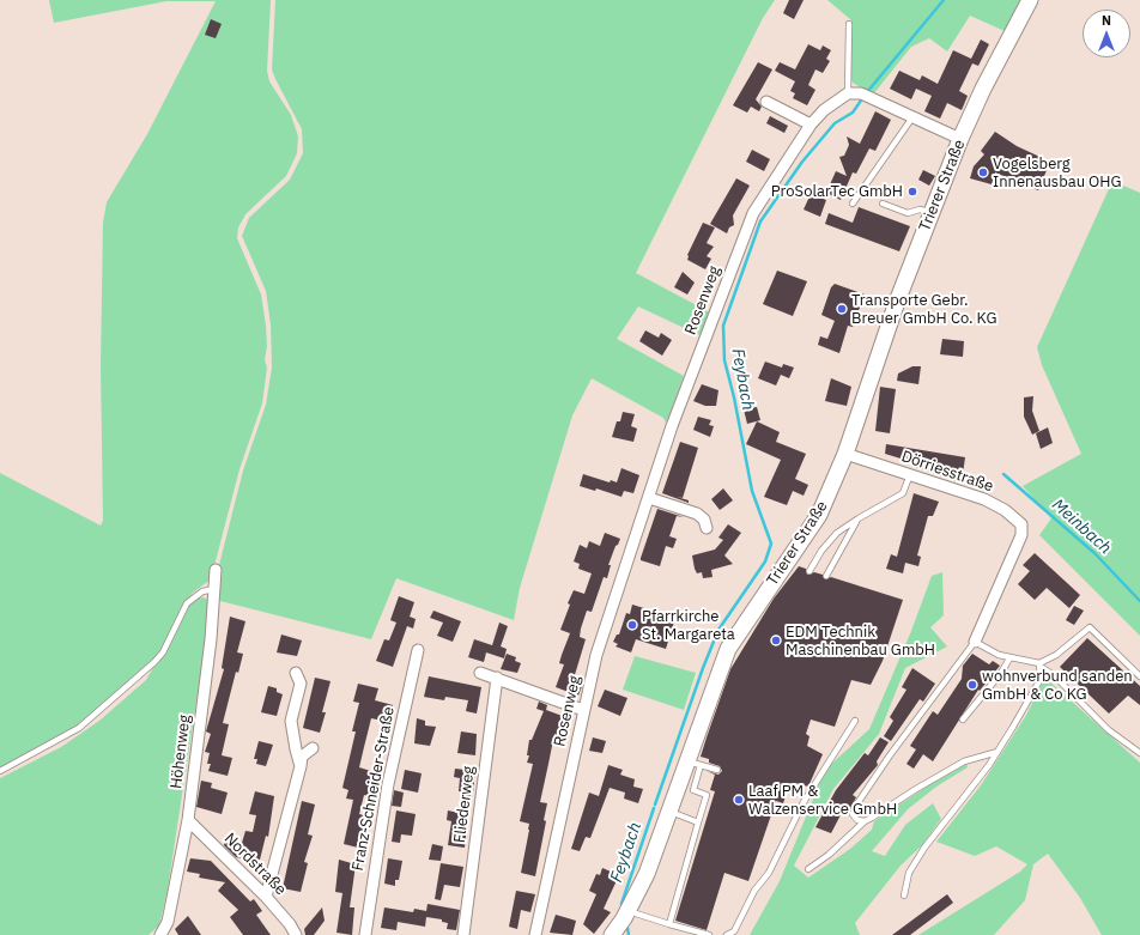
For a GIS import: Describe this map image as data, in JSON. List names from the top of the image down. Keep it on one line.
{"streets":{"main road":["Trierer Straße"],"street":["Rosenweg","Dörriesstraße","Höhenweg","Franz-Schneider-Straße","Fliederweg","Nordstraße"]},"crossings":[["Trierer Straße","Dörriesstraße"],["Höhenweg","Nordstraße"]],"water":["Feybach","Meinbach"],"places":["Vogelsberg Innenausbau OHG","ProSolarTec GmbH","Transporte Gebr. Breuer GmbH Co. KG","Pfarrkirche St. Margareta","EDM Technik Maschinenbau GmbH","wohnverbund sanden GmbH & Co KG","Laaf PM & Walzenservice GmbH"],"north":"top"}
